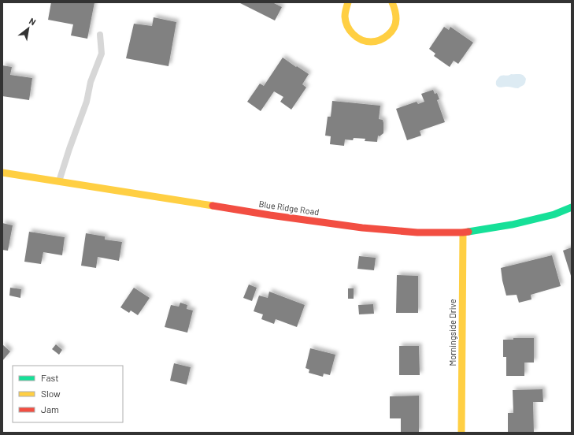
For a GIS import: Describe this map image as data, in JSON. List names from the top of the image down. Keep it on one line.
{"streets":{"main road":["Blue Ridge Road","Morningside Drive"]},"crossings":[["Blue Ridge Road","Morningside Drive"]],"legend":["Fast","Slow","Jam"],"north":"top right"}
